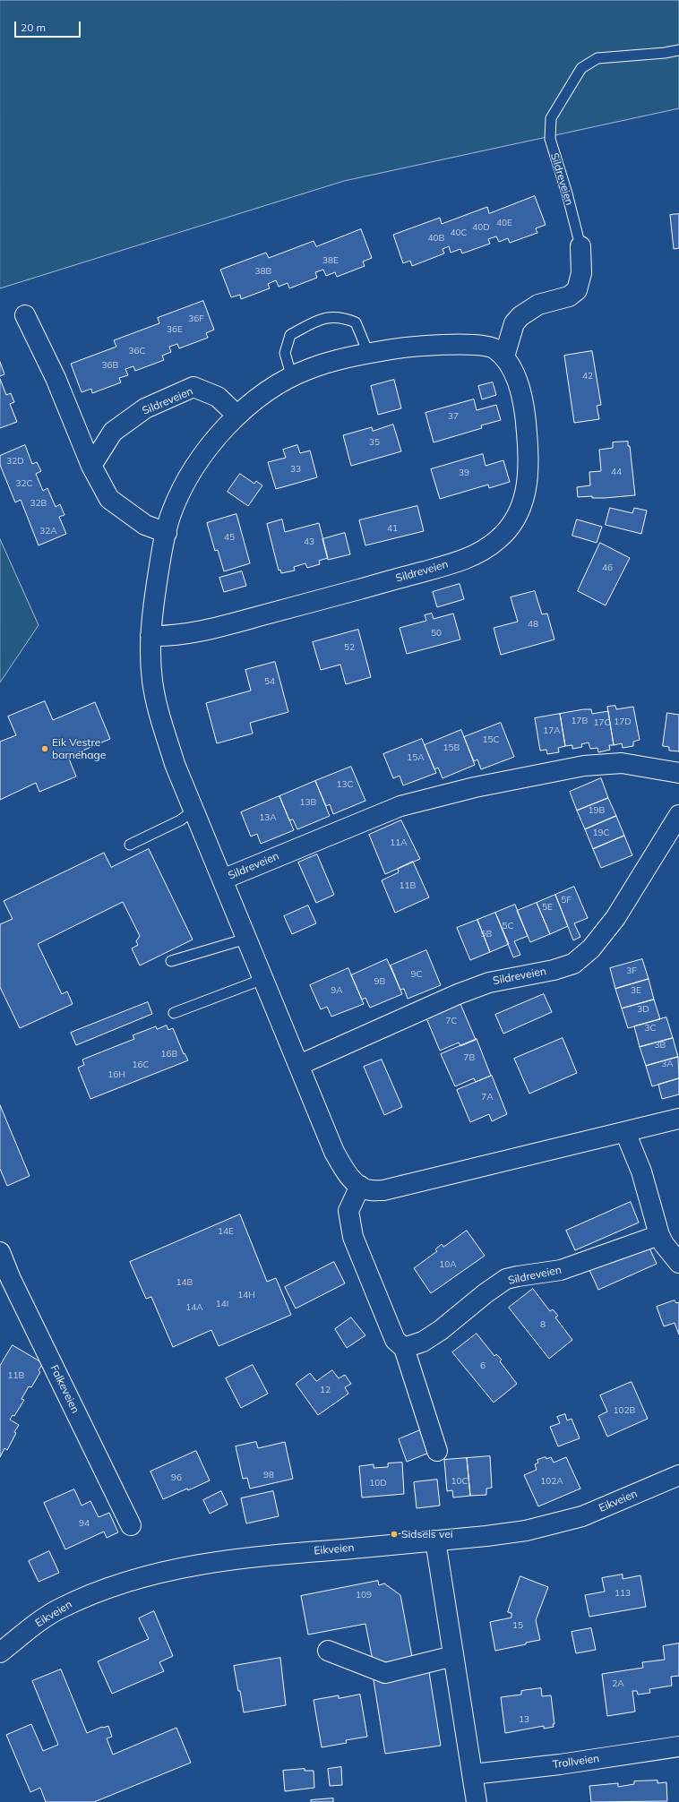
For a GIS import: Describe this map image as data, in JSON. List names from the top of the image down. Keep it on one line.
{"streets":{"street":["Sildreveien","Falkeveien","Eikveien","Trollveien"]},"places":["Eik Vestre barnehage","Sidsels vei"],"house_numbers":["40E","40D","40C","40B","38E","38B","36F","36E","36C","36B","42","37","35","32D","33","44","39","32C","32B","41","32A","45","43","46","48","50","52","54","17B","17D","17C","17A","15C","15B","15A","13C","13B","19B","13A","19C","11A","11B","5F","5E","5C","5B","3F","9C","9B","9A","3E","3D","7C","3C","3B","16B","7B","3A","16C","16H","7A","14E","10A","14B","14H","14I","14A","8","6","11B","12","102B","98","96","10C","102A","10D","94","113","109","15","2A","13"],"scale_bar":"20 m"}
